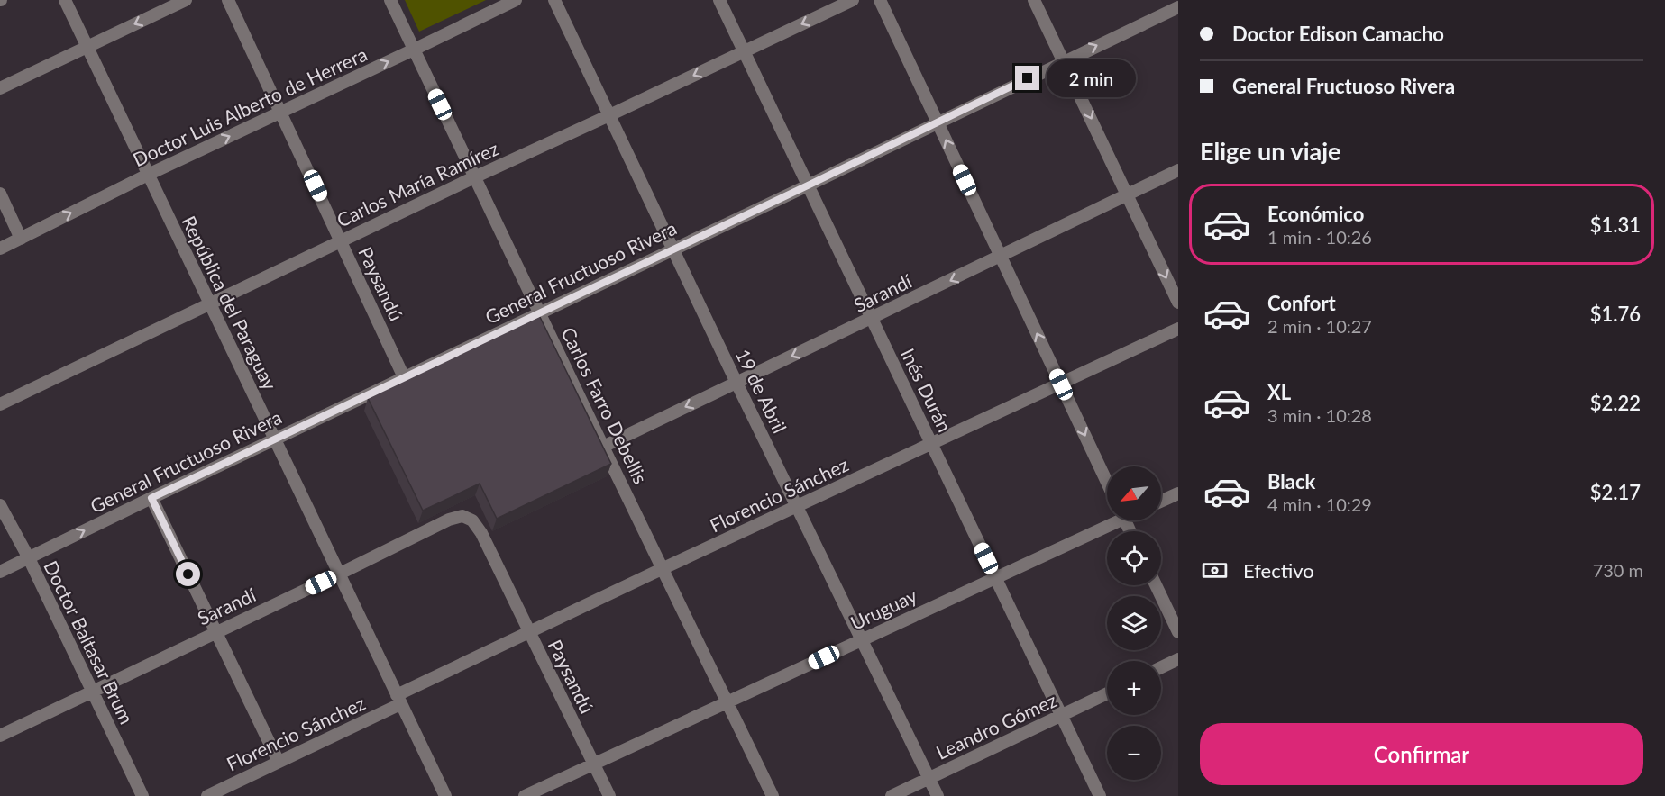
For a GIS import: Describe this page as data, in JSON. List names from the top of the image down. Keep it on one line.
{"streets":{"street":["Doctor Luis Alberto de Herrera","Carlos María Ramírez","General Fructuoso Rivera","Paysandú","Sarandí","República del Paraguay","Inés Durán","19 de Abril","Carlos Farro Debellis","Florencio Sánchez","Uruguay","Doctor Baltasar Brum","Leandro Gómez"]},"crossings":[["Doctor Luis Alberto de Herrera","Paysandú"],["Doctor Luis Alberto de Herrera","República del Paraguay"],["Doctor Luis Alberto de Herrera","Carlos Farro Debellis"],["Carlos María Ramírez","Paysandú"],["Carlos María Ramírez","República del Paraguay"],["Carlos María Ramírez","Inés Durán"],["Carlos María Ramírez","19 de Abril"],["Carlos María Ramírez","Carlos Farro Debellis"],["General Fructuoso Rivera","Paysandú"],["General Fructuoso Rivera","República del Paraguay"],["General Fructuoso Rivera","Inés Durán"],["General Fructuoso Rivera","19 de Abril"],["General Fructuoso Rivera","Carlos Farro Debellis"],["General Fructuoso Rivera","Doctor Baltasar Brum"],["Paysandú","Sarandí"],["Paysandú","Florencio Sánchez"],["Paysandú","Uruguay"],["Sarandí","República del Paraguay"],["Sarandí","Inés Durán"],["Sarandí","19 de Abril"],["Sarandí","Carlos Farro Debellis"],["Sarandí","Doctor Baltasar Brum"],["República del Paraguay","Florencio Sánchez"],["Inés Durán","Florencio Sánchez"],["Inés Durán","Uruguay"],["Inés Durán","Leandro Gómez"],["19 de Abril","Florencio Sánchez"],["19 de Abril","Uruguay"],["19 de Abril","Leandro Gómez"],["Carlos Farro Debellis","Florencio Sánchez"],["Carlos Farro Debellis","Uruguay"]],"one_way":["Doctor Luis Alberto de Herrera","Sarandí"],"north":"bottom left","page":{"banner":["Doctor Edison Camacho","General Fructuoso Rivera"],"bubble":"2 min","heading":"Elige un viaje","list":[{"name":"Económico","note":"1 min · 10:26","value":"$1.31"},{"name":"Confort","note":"2 min · 10:27","value":"$1.76"},{"name":"XL","note":"3 min · 10:28","value":"$2.22"},{"name":"Black","note":"4 min · 10:29","value":"$2.17"}],"map_buttons":["+","−"],"pay":["Efectivo","730 m"],"buttons":"Confirmar"}}
